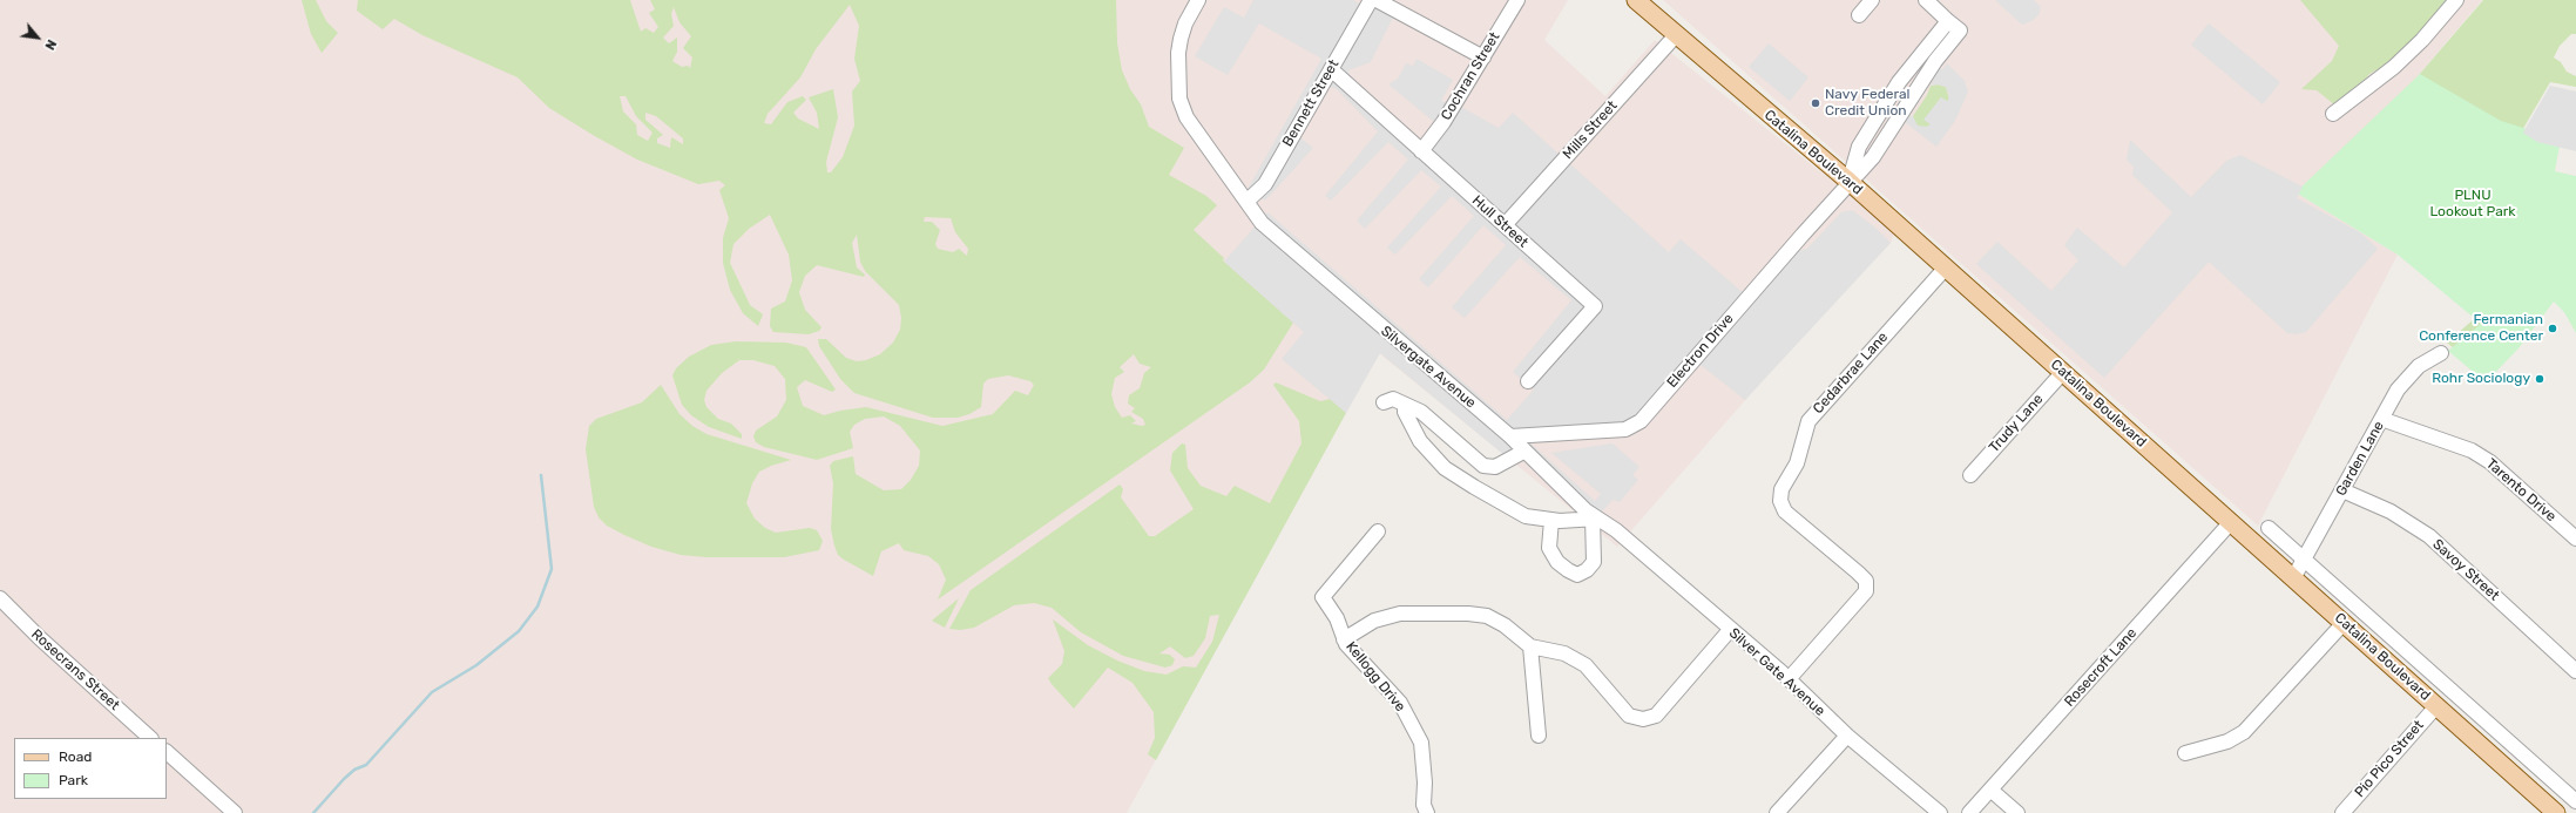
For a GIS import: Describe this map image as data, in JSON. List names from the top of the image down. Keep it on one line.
{"streets":{"main road":["Catalina Boulevard"],"street":["Cochran Street","Bennett Street","Mills Street","Hull Street","Electron Drive","Silvergate Avenue","Cedarbrae Lane","Trudy Lane","Garden Lane","Tarento Drive","Savoy Street","Rosecroft Lane","Rosecrans Street","Silver Gate Avenue","Kellogg Drive","Pio Pico Street"]},"crossings":[["Cochran Street","Hull Street"],["Bennett Street","Hull Street"],["Bennett Street","Silvergate Avenue"],["Mills Street","Catalina Boulevard"],["Mills Street","Hull Street"],["Catalina Boulevard","Electron Drive"],["Catalina Boulevard","Cedarbrae Lane"],["Catalina Boulevard","Trudy Lane"],["Catalina Boulevard","Garden Lane"],["Catalina Boulevard","Rosecroft Lane"],["Catalina Boulevard","Pio Pico Street"],["Electron Drive","Silvergate Avenue"],["Silvergate Avenue","Silver Gate Avenue"],["Cedarbrae Lane","Silver Gate Avenue"],["Garden Lane","Tarento Drive"],["Garden Lane","Savoy Street"],["Silver Gate Avenue","Kellogg Drive"]],"parks":["PLNU Lookout Park"],"places":["Navy Federal Credit Union","Fermanian Conference Center","Rohr Sociology"],"legend":["Road","Park"],"north":"bottom right"}
